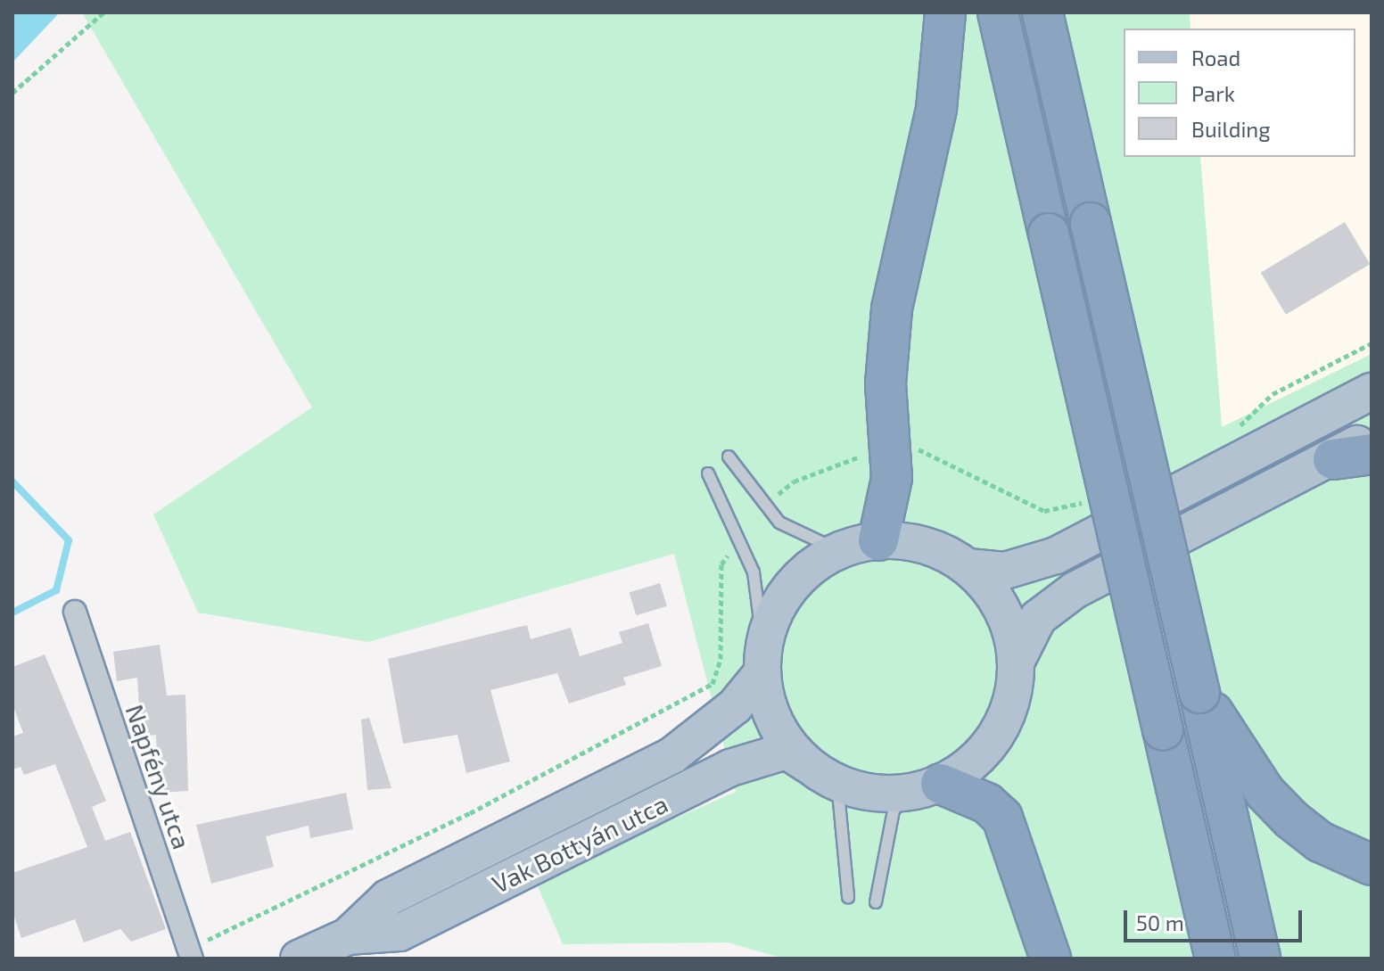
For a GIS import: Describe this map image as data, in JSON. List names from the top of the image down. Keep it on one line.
{"streets":{"main road":["Vak Bottyán utca"],"street":["Napfény utca"]},"legend":["Road","Park","Building"],"scale_bar":"50 m"}
